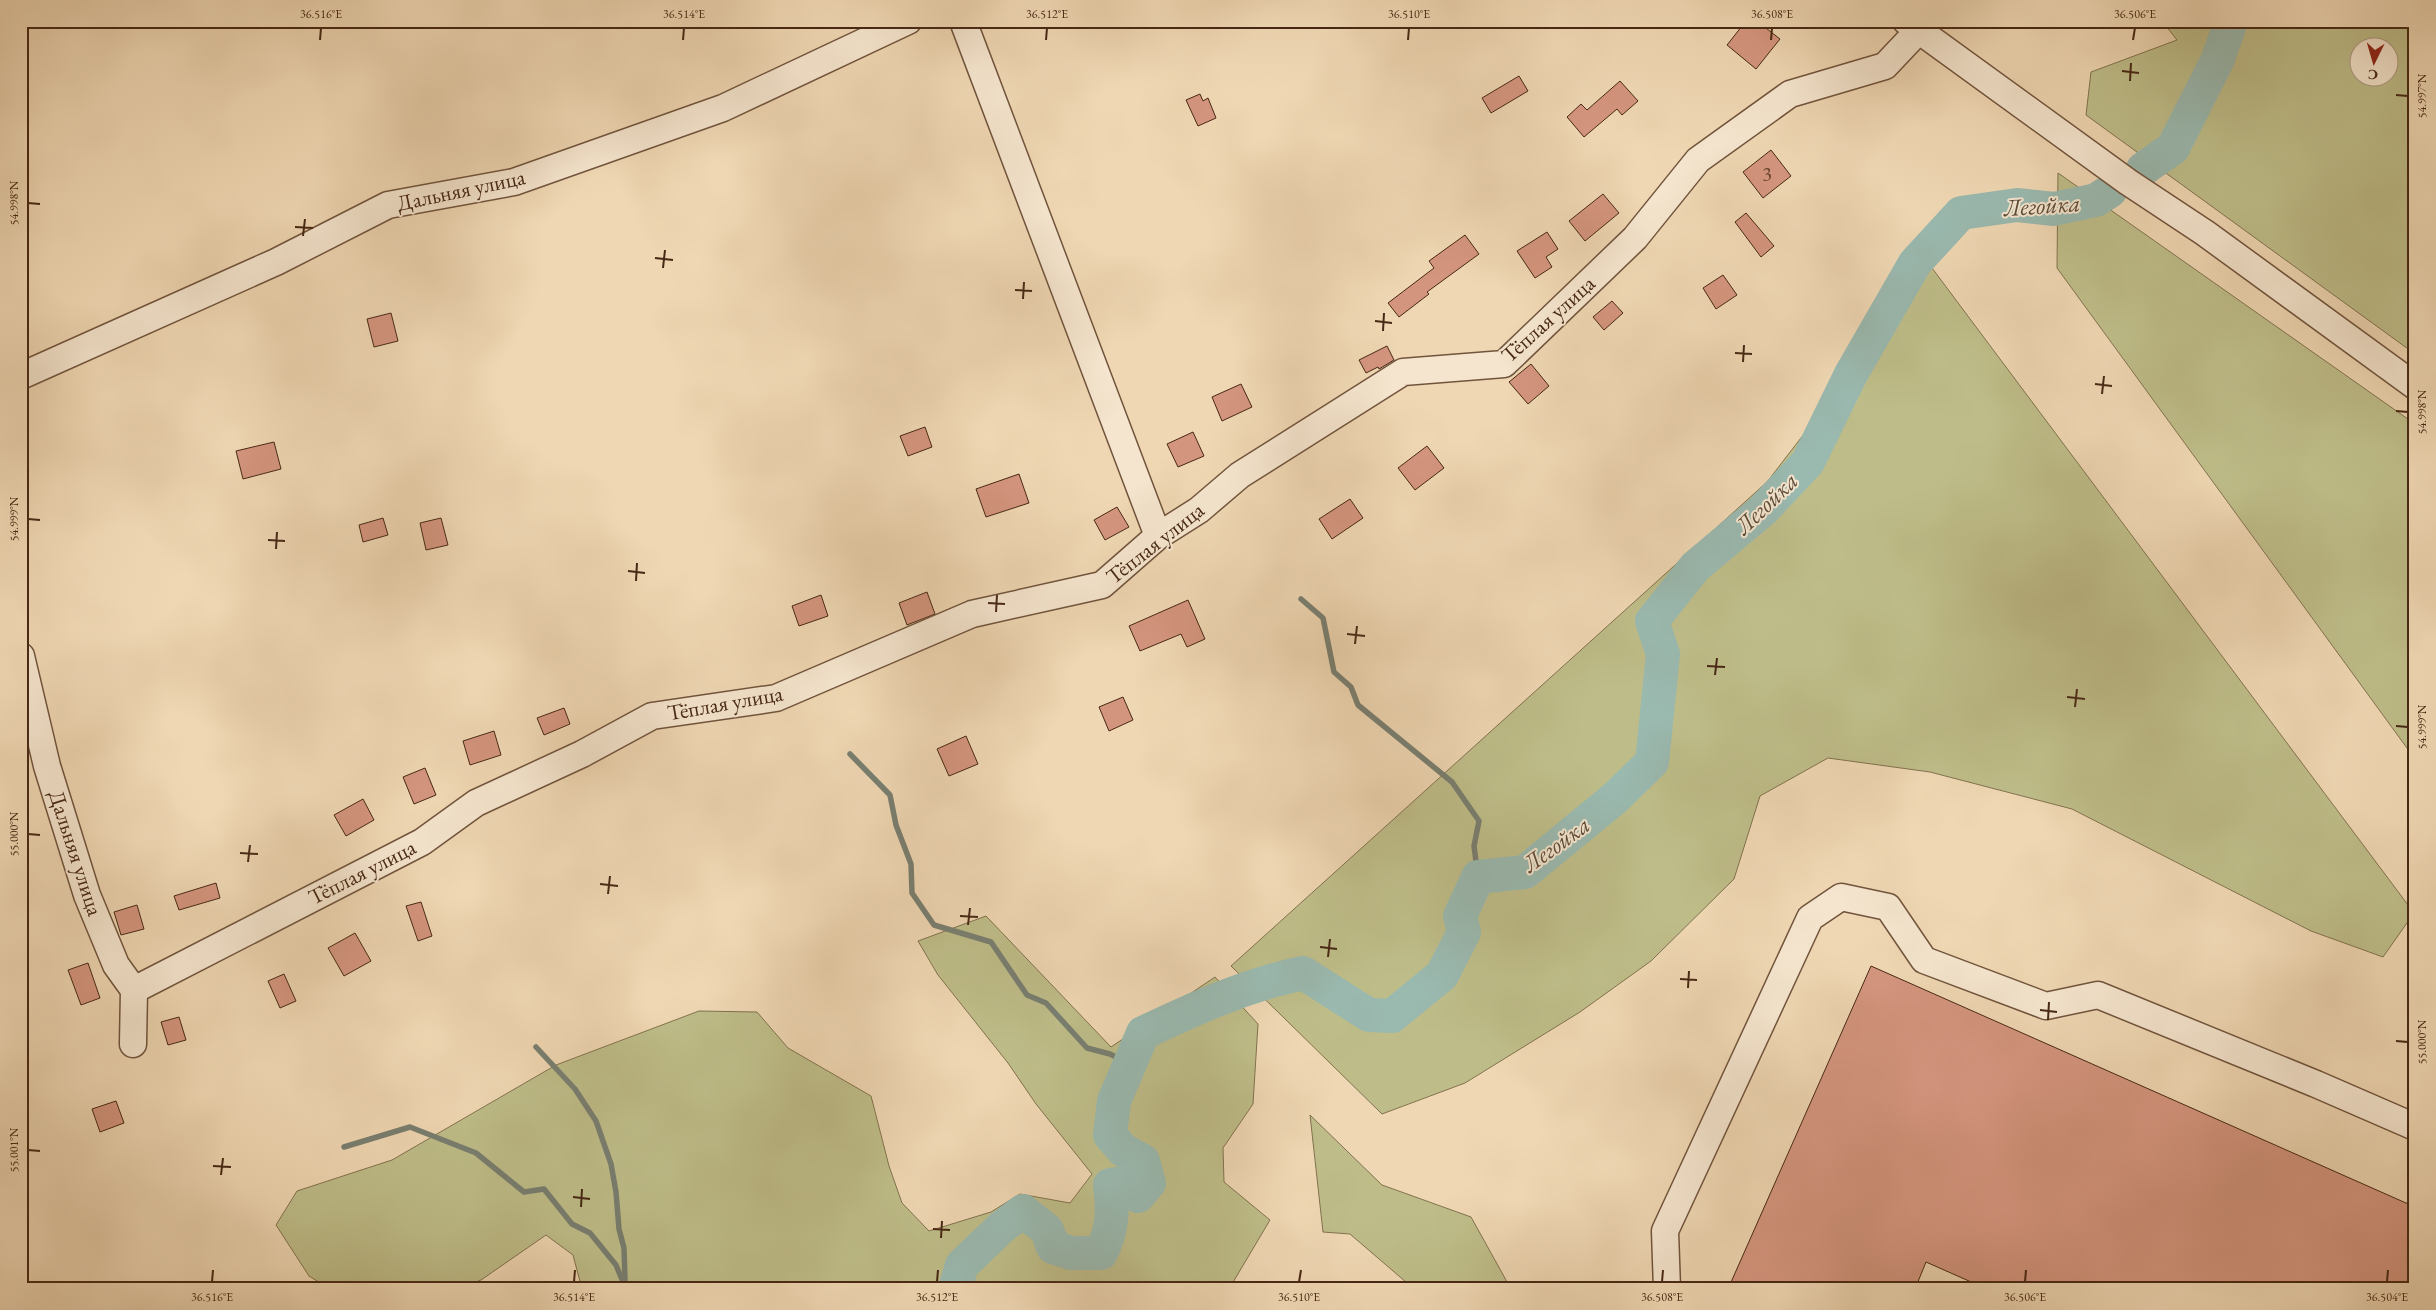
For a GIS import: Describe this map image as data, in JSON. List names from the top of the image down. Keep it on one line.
{"streets":{"street":["Дальняя улица","Тёплая улица"]},"crossings":[["Дальняя улица","Тёплая улица"]],"water":["Легойка"],"house_numbers":["3"],"north":"bottom","coordinates":["36.516°E","36.514°E","36.512°E","36.510°E","36.508°E","36.506°E","54.997°N","54.998°N","54.999°N","55.000°N","55.001°N","36.504°E"]}
